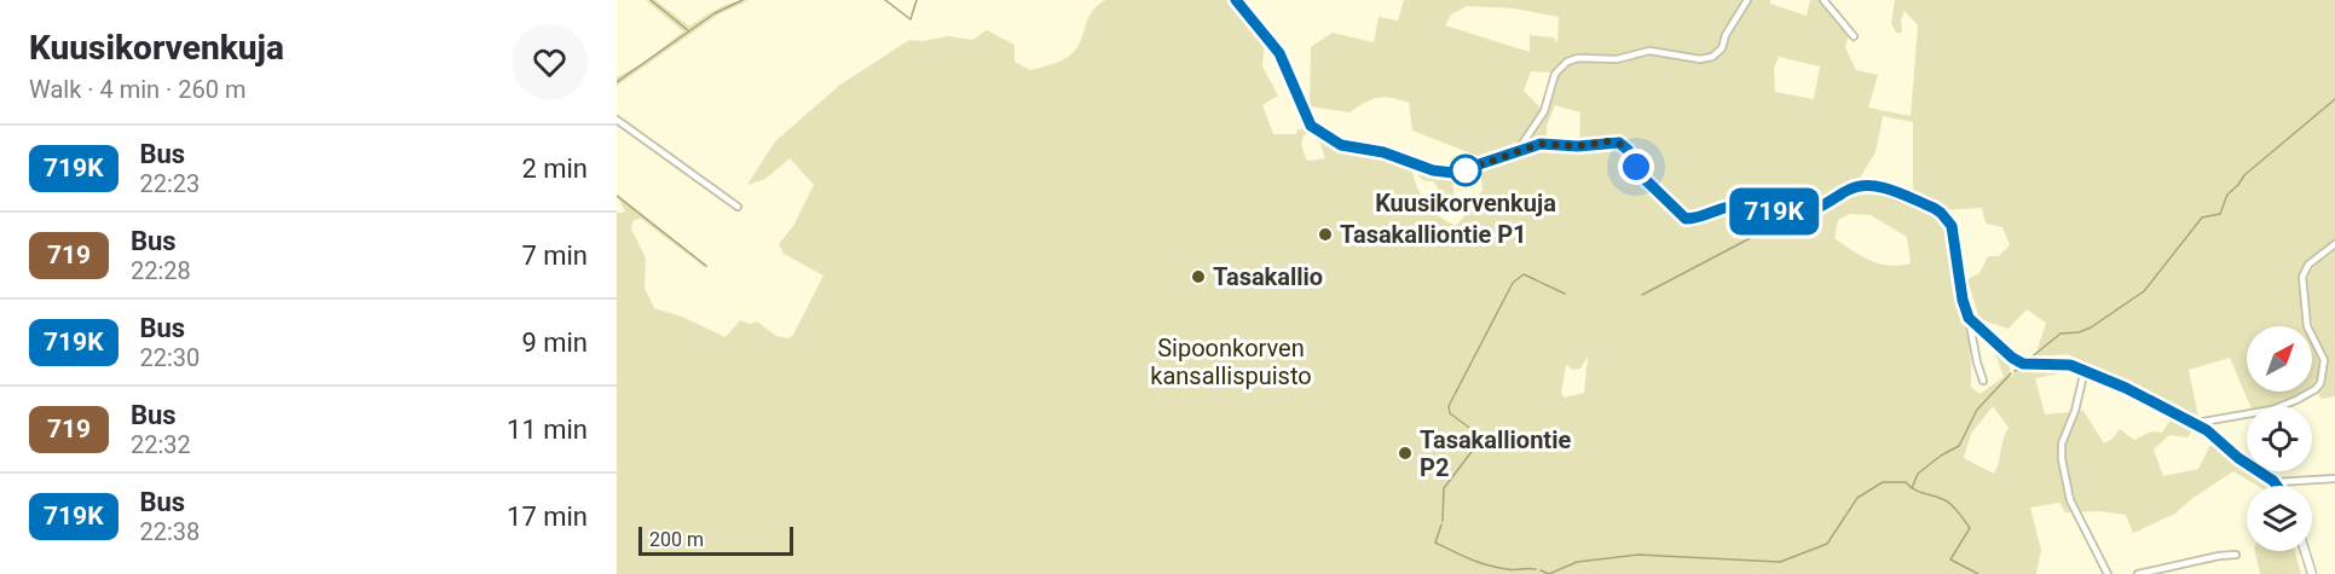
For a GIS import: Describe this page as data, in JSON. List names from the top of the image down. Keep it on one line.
{"parks":["Sipoonkorven kansallispuisto"],"places":["Kuusikorvenkuja","Tasakalliontie P1","Tasakallio","Tasakalliontie P2"],"lines":["bus line 719K"],"scale_bar":"200 m","north":"top right","page":{"heading":["Kuusikorvenkuja","Walk · 4 min · 260 m"],"on_map":"719K","list":[{"mark":"719K","name":"Bus","note":"22:23","value":"2 min"},{"mark":"719","name":"Bus","note":"22:28","value":"7 min"},{"mark":"719K","name":"Bus","note":"22:30","value":"9 min"},{"mark":"719","name":"Bus","note":"22:32","value":"11 min"},{"mark":"719K","name":"Bus","note":"22:38","value":"17 min"}],"scale":"200 m"}}
